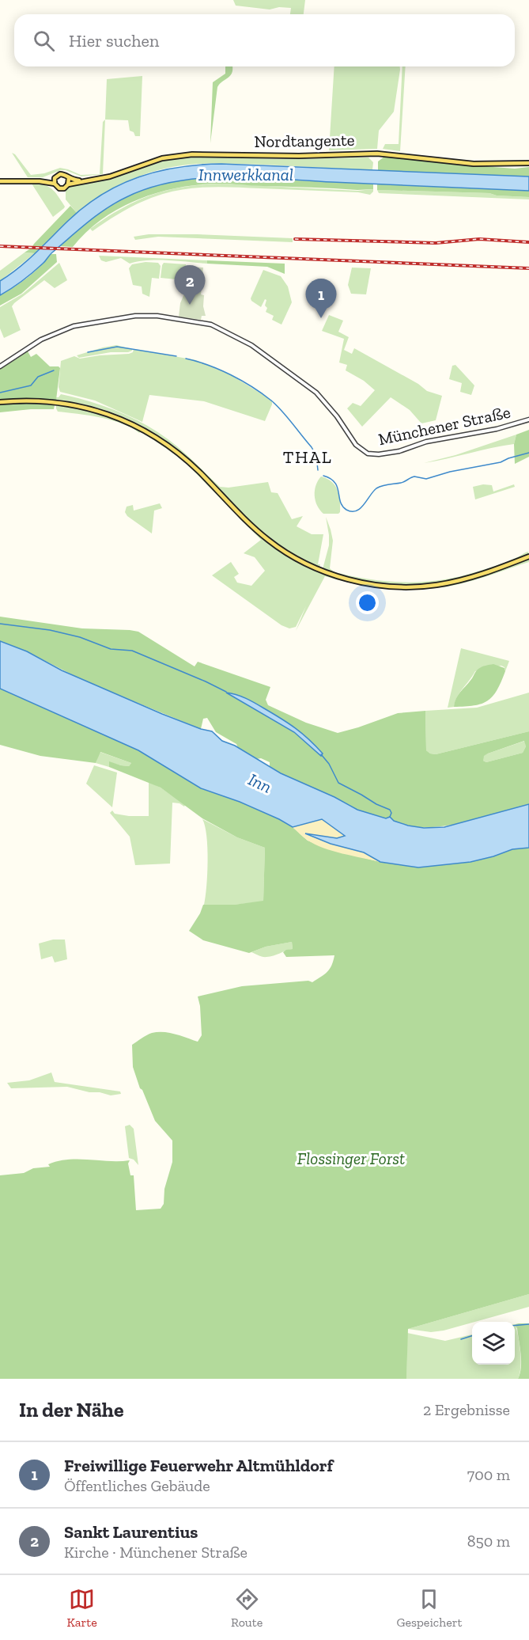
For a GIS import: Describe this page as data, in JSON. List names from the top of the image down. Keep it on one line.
{"streets":{"main road":["Nordtangente"],"street":["Münchener Straße"]},"districts":["THAL"],"water":["Innwerkkanal","Inn"],"parks":["Flossinger Forst"],"page":{"search":"Hier suchen","pins":["2","1"],"heading":["In der Nähe","2 Ergebnisse"],"list":[{"mark":"1","name":"Freiwillige Feuerwehr Altmühldorf","note":"Öffentliches Gebäude","value":"700 m"},{"mark":"2","name":"Sankt Laurentius","note":"Kirche · Münchener Straße","value":"850 m"}],"nav":["Karte","Route","Gespeichert"]}}
